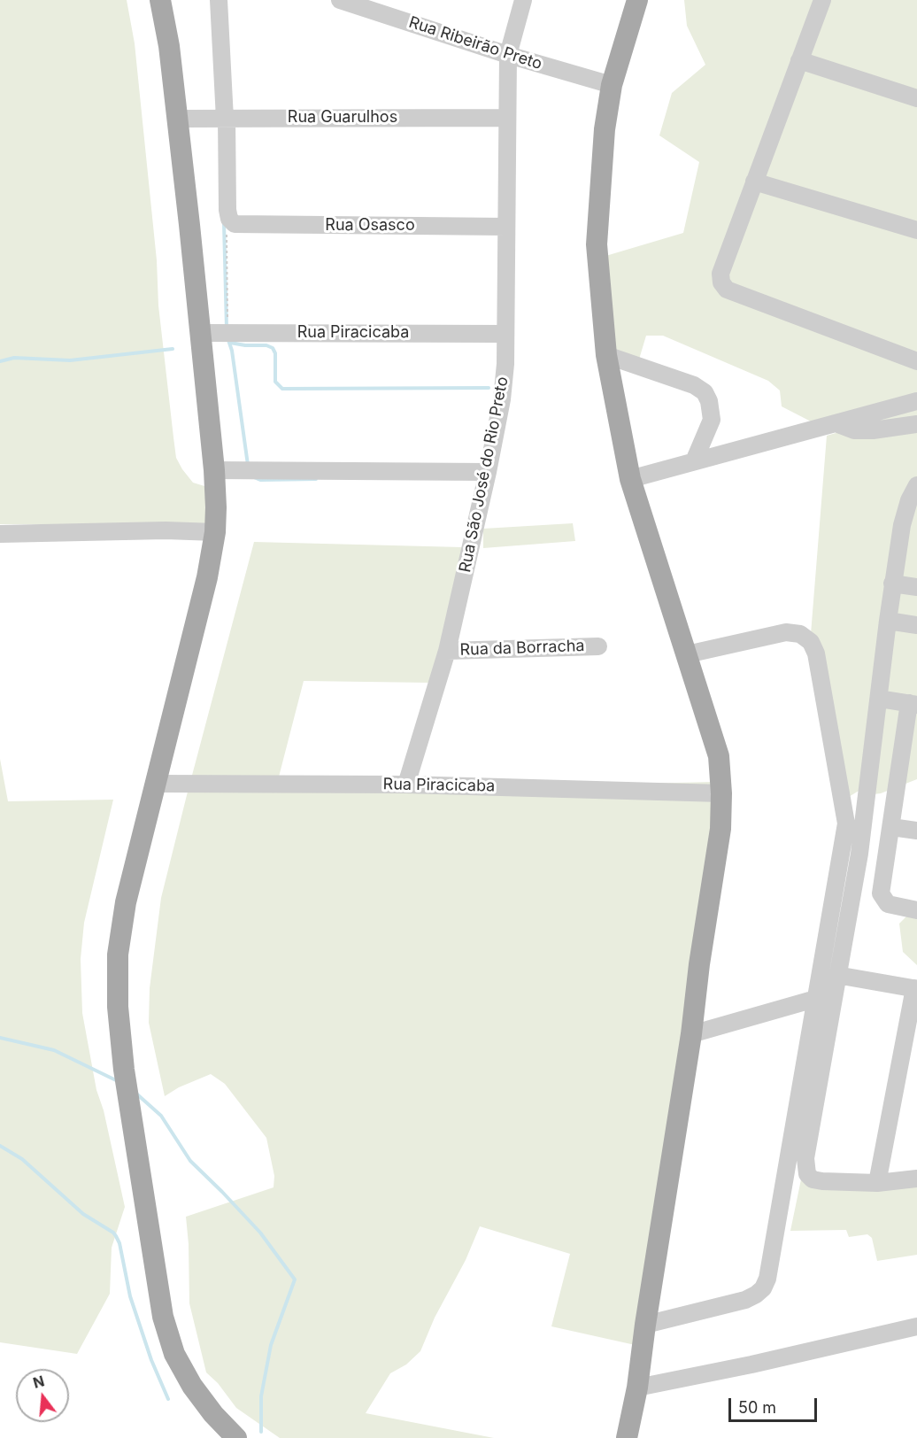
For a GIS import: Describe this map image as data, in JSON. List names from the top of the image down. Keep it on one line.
{"streets":{"street":["Rua Ribeirão Preto","Rua Guarulhos","Rua Osasco","Rua Piracicaba","Rua São José do Rio Preto","Rua da Borracha"]},"crossings":[["Rua Ribeirão Preto","Rua São José do Rio Preto"],["Rua Guarulhos","Rua Osasco"],["Rua Guarulhos","Rua São José do Rio Preto"],["Rua Osasco","Rua São José do Rio Preto"],["Rua Piracicaba","Rua São José do Rio Preto"],["Rua São José do Rio Preto","Rua da Borracha"]],"scale_bar":"50 m","north":"top"}
